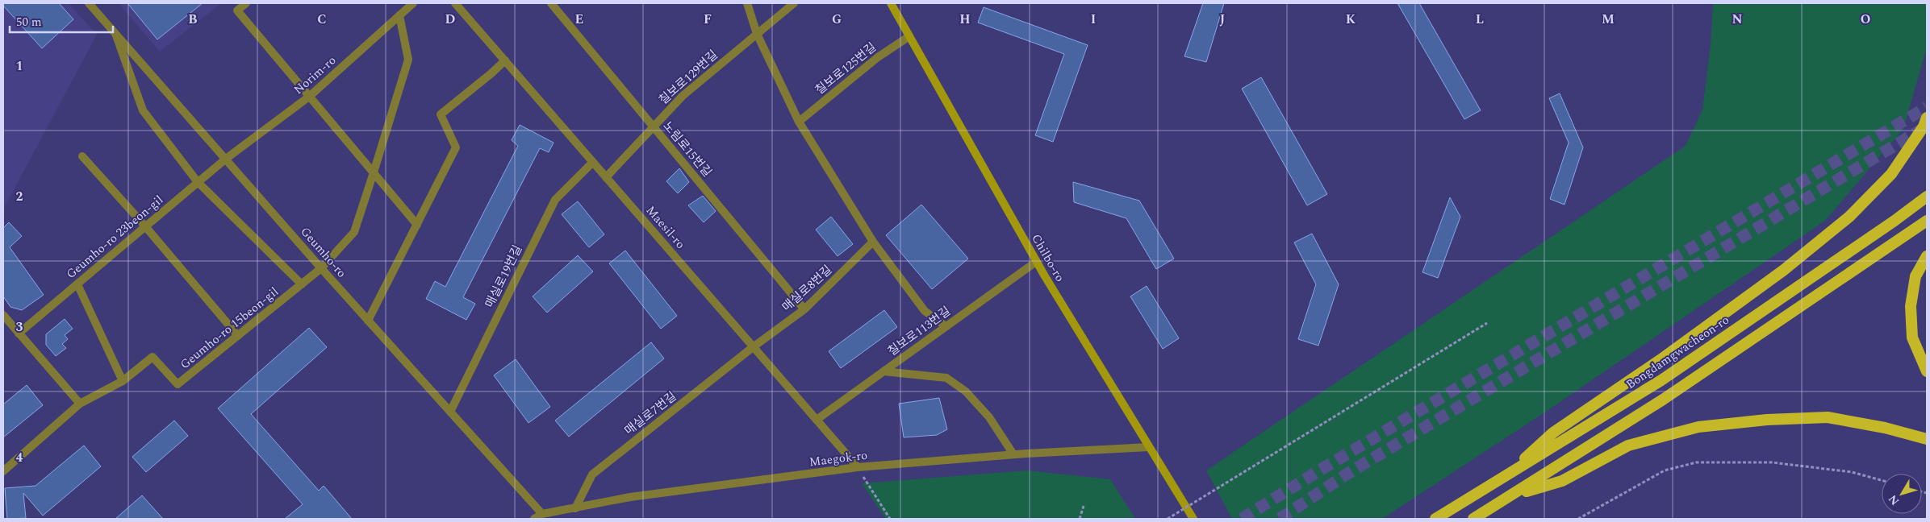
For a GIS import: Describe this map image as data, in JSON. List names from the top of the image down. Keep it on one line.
{"streets":{"highway":["Bongdamgwacheon-ro"],"main road":["Chilbo-ro"],"street":["칠보로125번길","Norim-ro","칠보로129번길","노림로15번길","Maesil-ro","Geumho-ro 23beon-gil","Geumho-ro","매실로19번길","매실로8번길","Geumho-ro 15beon-gil","칠보로113번길","매실로7번길","Maegok-ro"]},"crossings":[["칠보로125번길","Chilbo-ro"],["Norim-ro","Geumho-ro 23beon-gil"],["Norim-ro","Geumho-ro"],["Norim-ro","Geumho-ro 15beon-gil"],["칠보로129번길","노림로15번길"],["칠보로129번길","Maesil-ro"],["노림로15번길","매실로8번길"],["Maesil-ro","매실로19번길"],["Maesil-ro","매실로8번길"],["Maesil-ro","칠보로113번길"],["Maesil-ro","매실로7번길"],["Maesil-ro","Maegok-ro"],["Geumho-ro 23beon-gil","Geumho-ro"],["Geumho-ro","매실로19번길"],["Geumho-ro","Geumho-ro 15beon-gil"],["Geumho-ro","Maegok-ro"],["Chilbo-ro","칠보로113번길"],["Chilbo-ro","Maegok-ro"],["매실로8번길","매실로7번길"],["매실로7번길","Maegok-ro"]],"scale_bar":"50 m","north":"bottom left","grid":{"columns":["B","C","D","E","F","G","H","I","J","K","L","M","N","O"],"rows":["1","2","3","4"]}}
